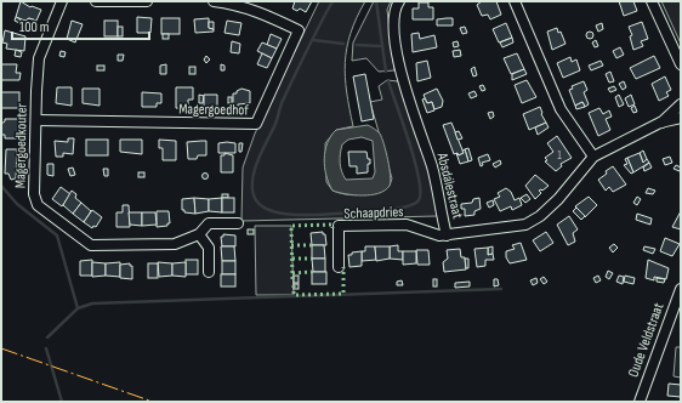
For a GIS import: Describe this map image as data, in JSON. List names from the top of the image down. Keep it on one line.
{"streets":{"street":["Magergoedhof","Magergoedkouter","Absdalestraat","Schaapdries","Oude Veldstraat"]},"crossings":[["Magergoedhof","Magergoedkouter"],["Absdalestraat","Schaapdries"]],"house_numbers":["1"],"scale_bar":"100 m"}
